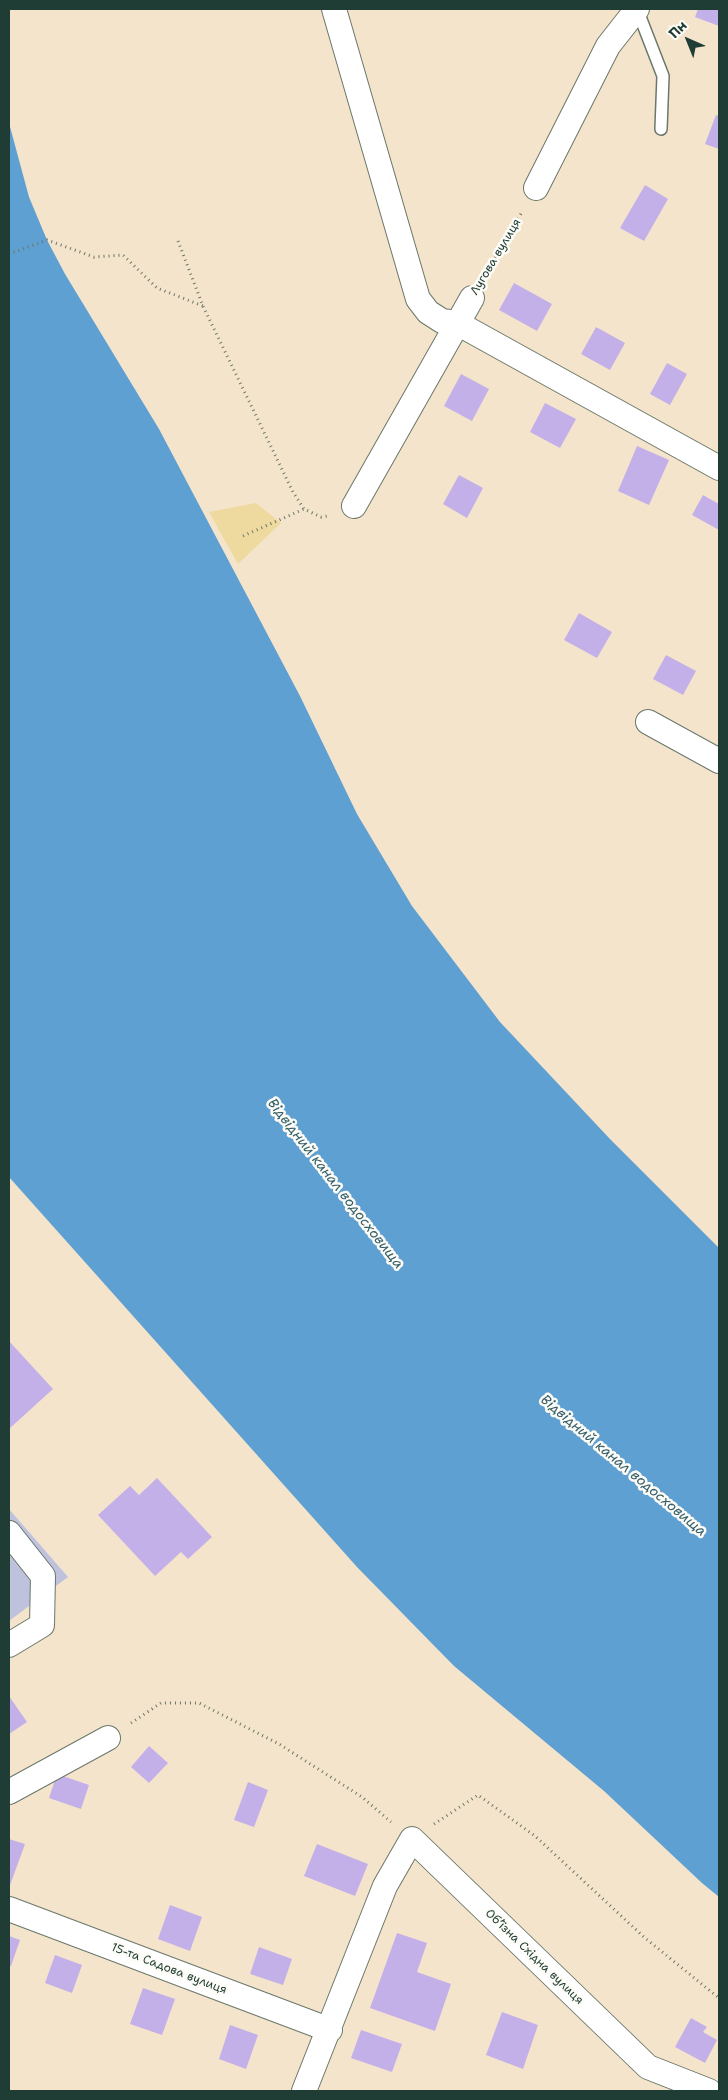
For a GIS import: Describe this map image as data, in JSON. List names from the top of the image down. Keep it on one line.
{"streets":{"street":["Лугова вулиця","Обʼїзна Східна вулиця","15-та Садова вулиця"]},"water":["Відвідний канал водосховища"],"north":"top left"}
